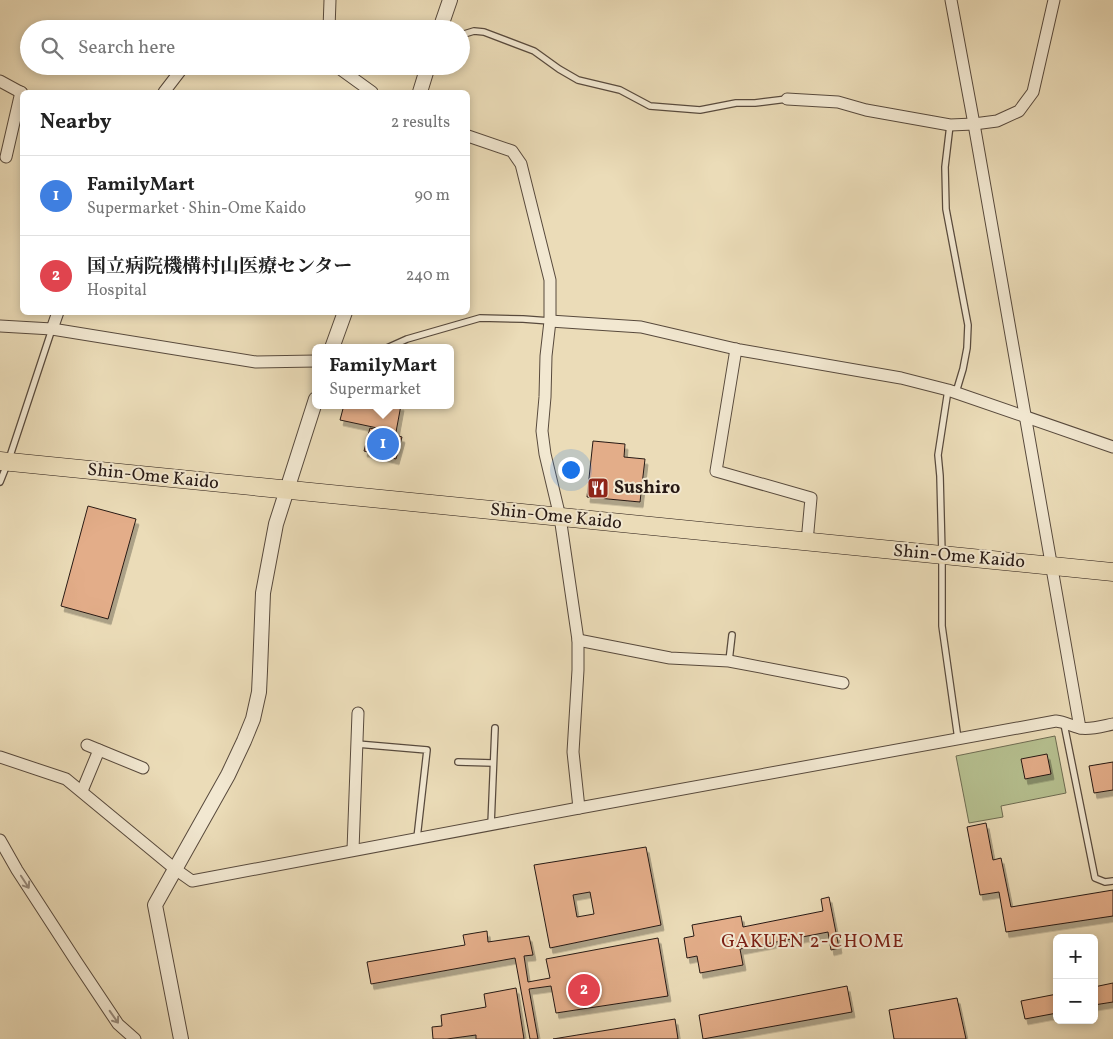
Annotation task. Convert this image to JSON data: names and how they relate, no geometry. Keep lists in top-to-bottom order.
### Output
{
  "streets": {
    "main road": ["Shin-Ome Kaido"]
  },
  "districts": ["GAKUEN 2-CHOME"],
  "places": {
    "restaurant": ["Sushiro"]
  },
  "page": {
    "search": "Search here",
    "heading": ["Nearby", "2 results"],
    "list": [
      {
        "mark": "1",
        "name": "FamilyMart",
        "note": "Supermarket · Shin-Ome Kaido",
        "value": "90 m"
      },
      {
        "mark": "2",
        "name": "国立病院機構村山医療センター",
        "note": "Hospital",
        "value": "240 m"
      }
    ],
    "popup": ["FamilyMart", "Supermarket"],
    "pins": ["1", "2"],
    "map_buttons": ["+", "−"]
  }
}
